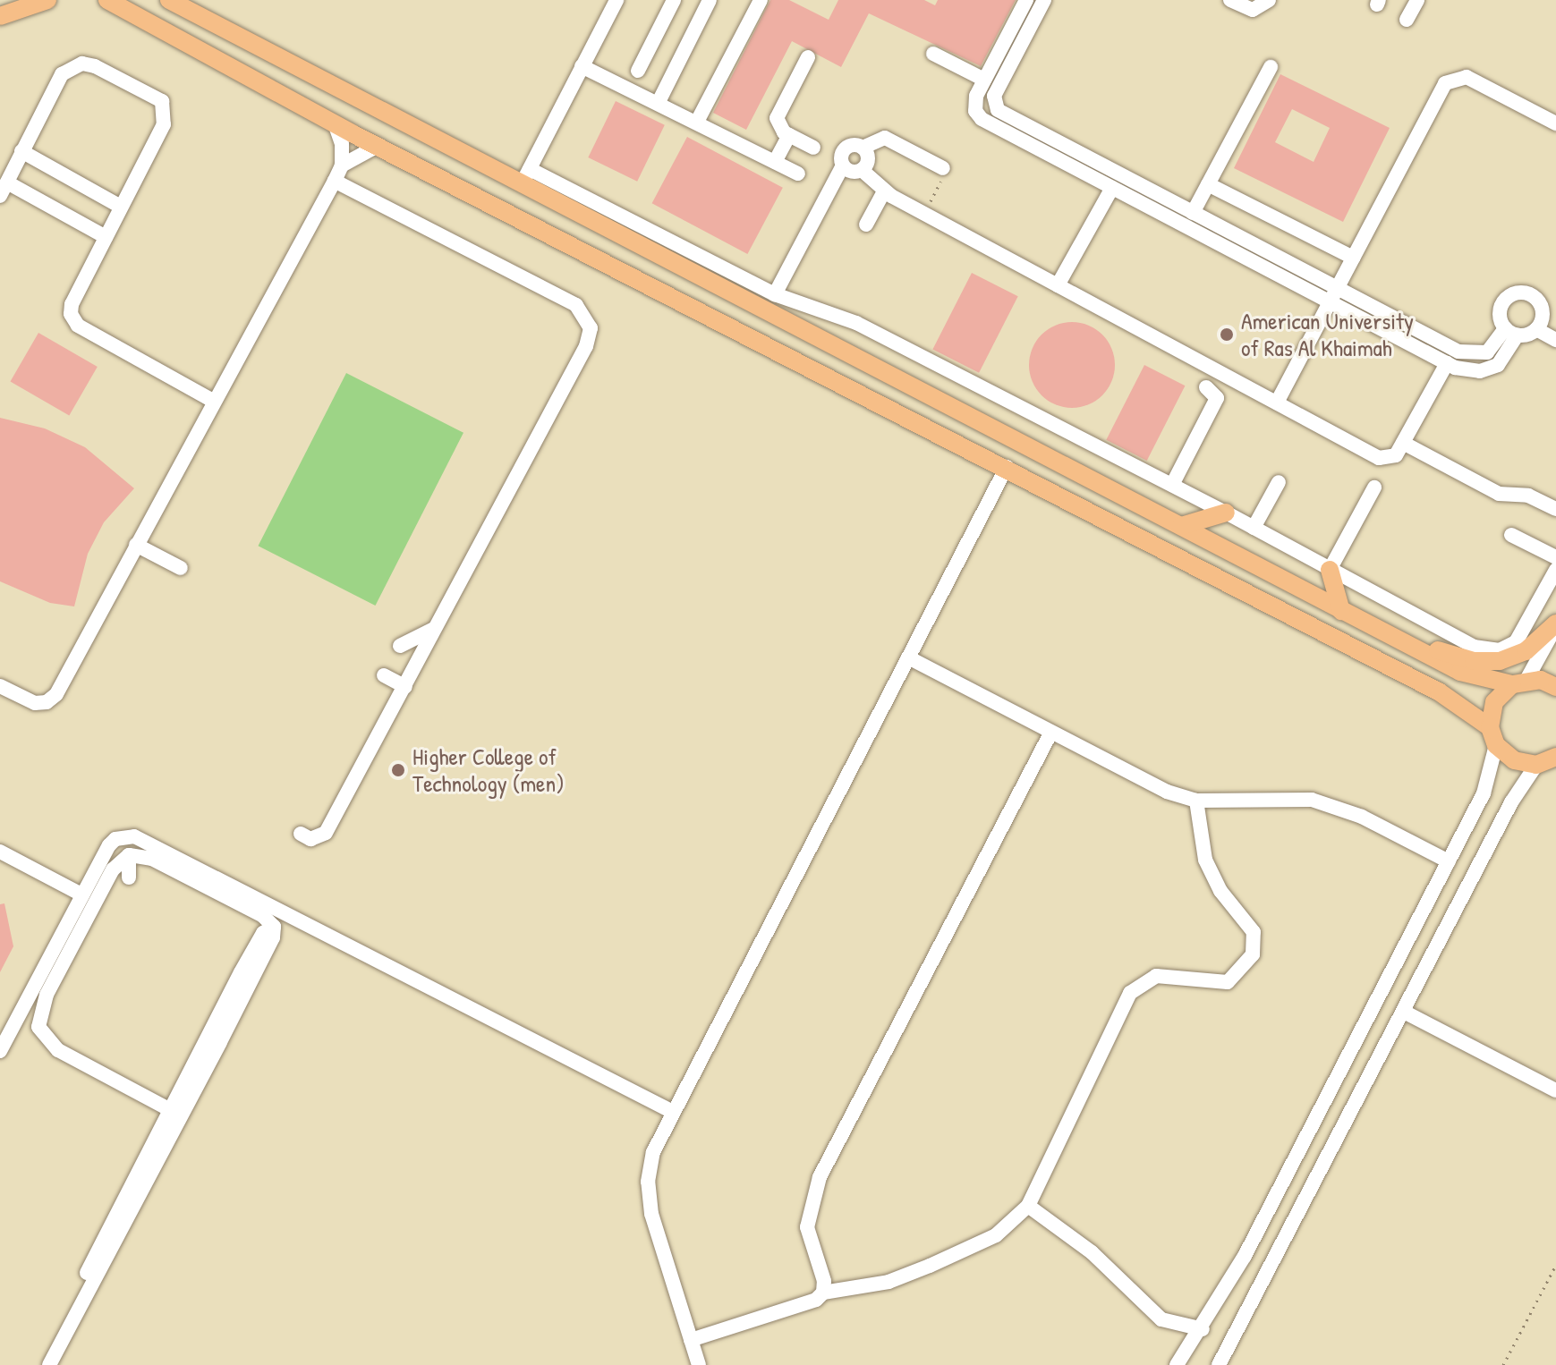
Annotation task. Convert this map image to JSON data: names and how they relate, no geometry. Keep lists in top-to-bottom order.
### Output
{
  "places": ["American University of Ras Al Khaimah", "Higher College of Technology (men)"]
}
